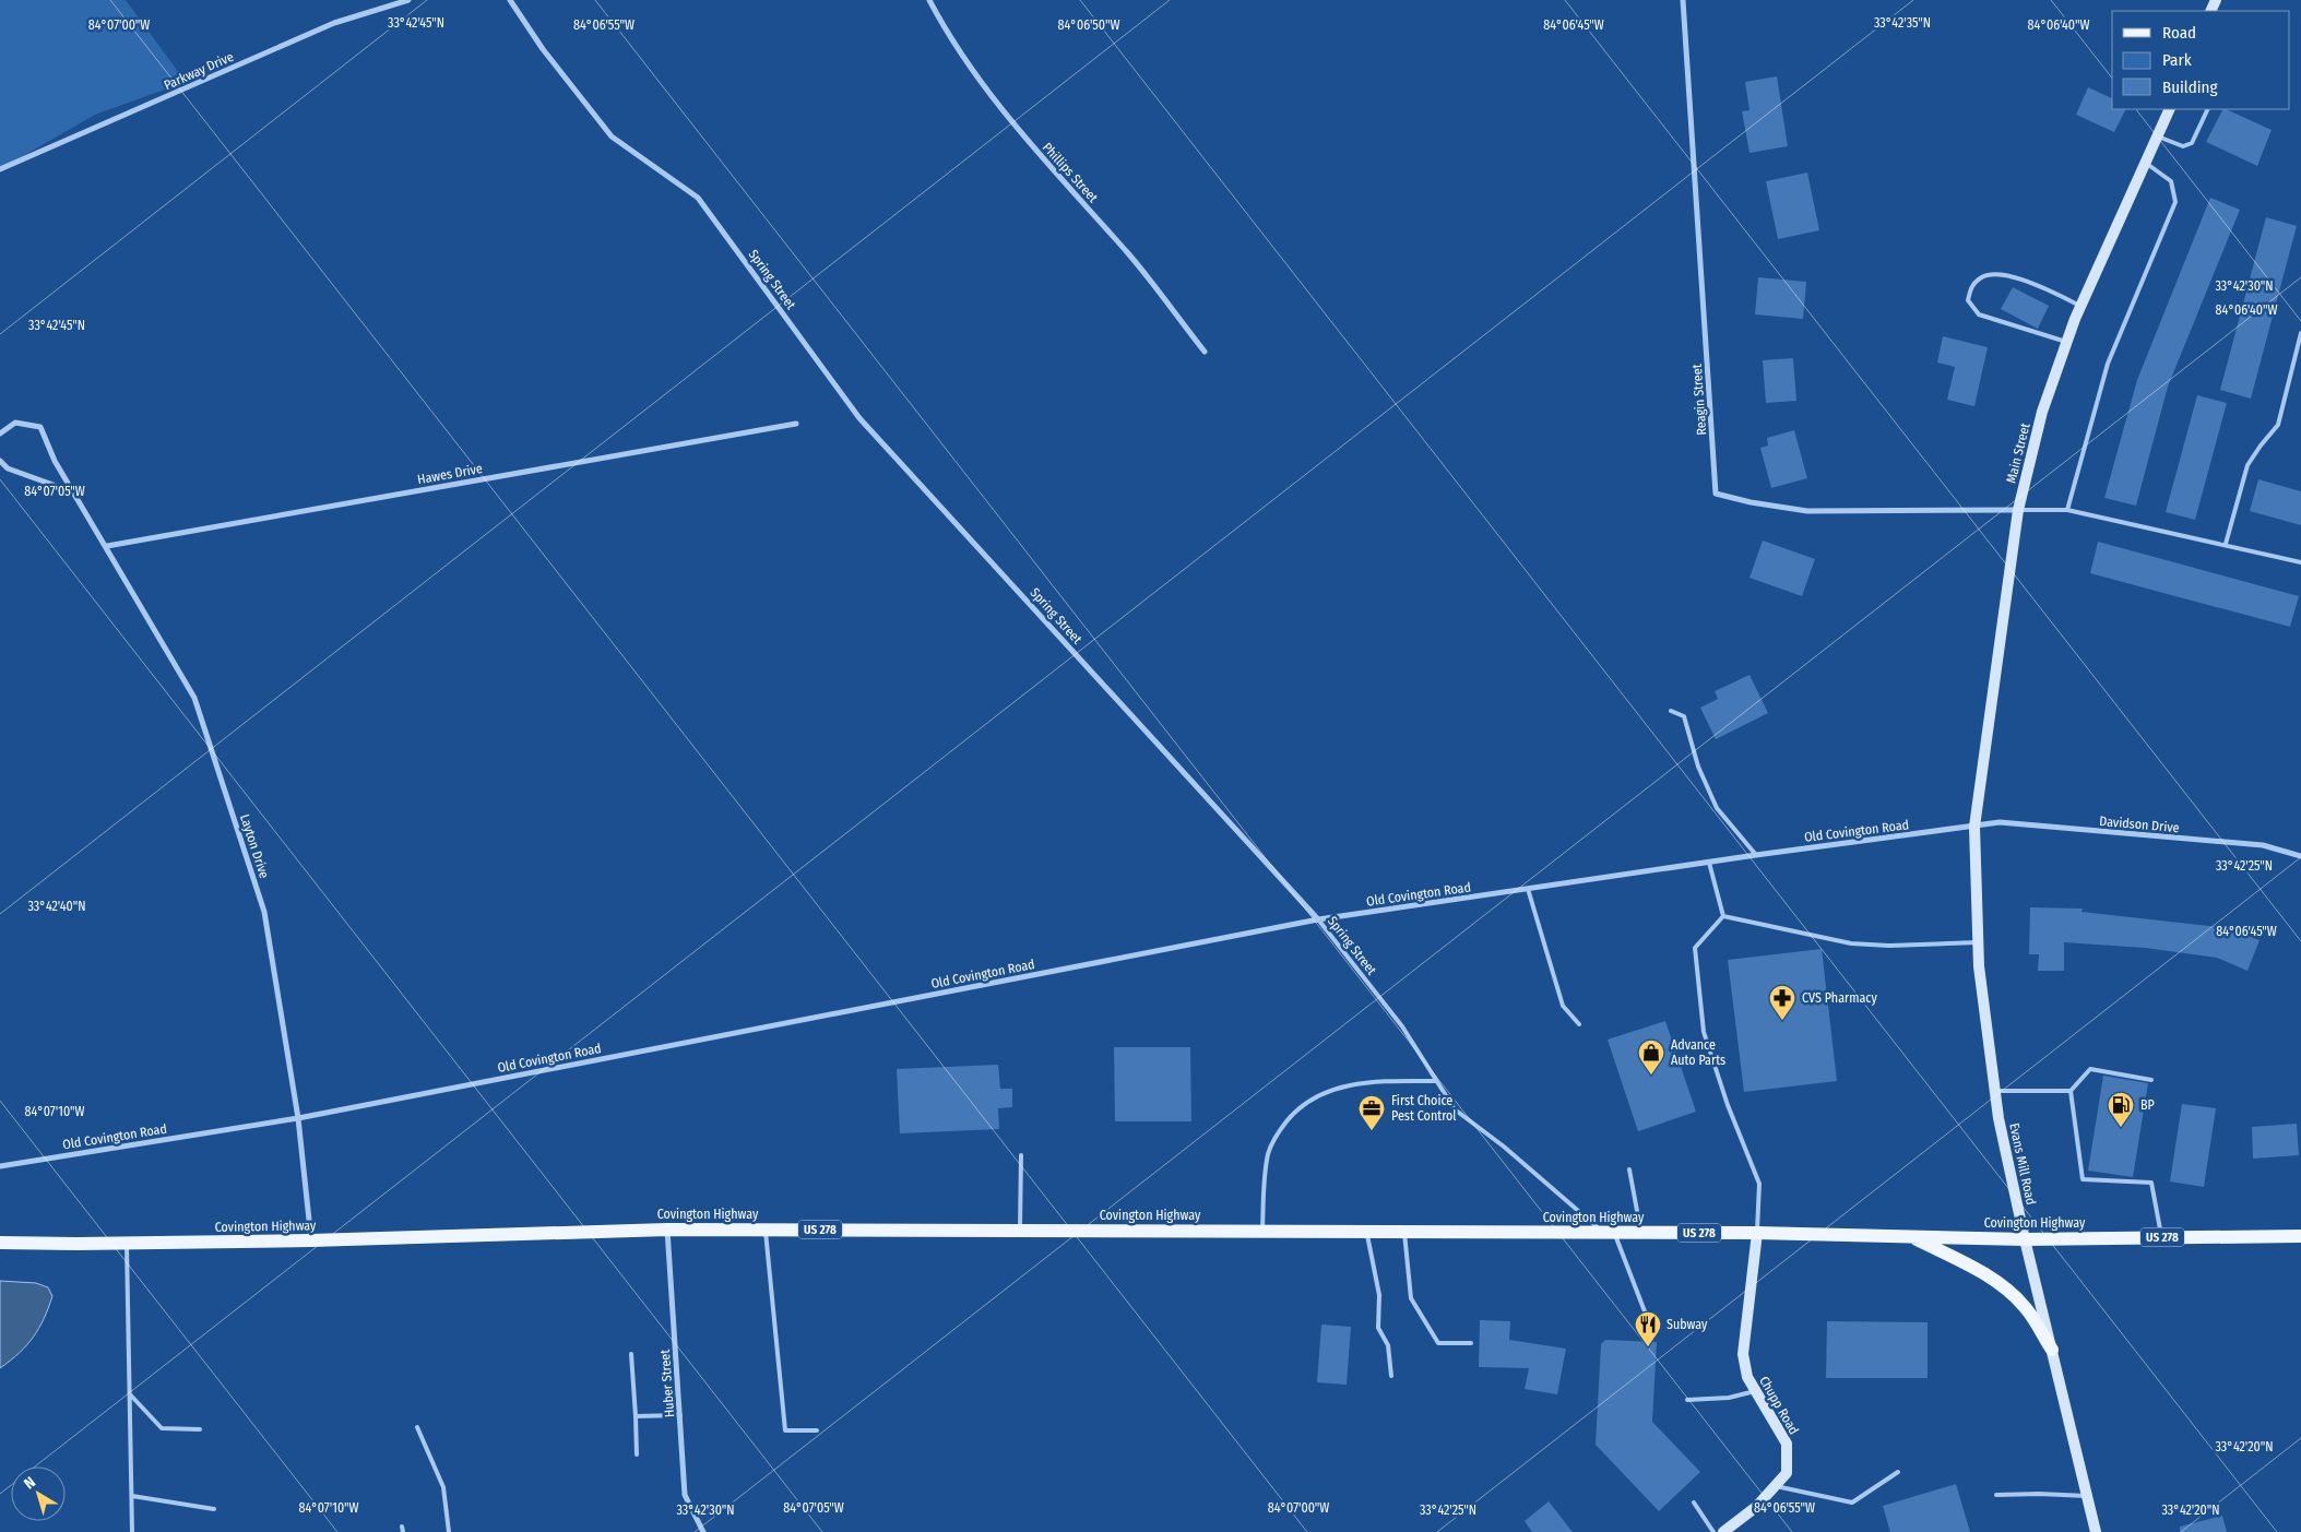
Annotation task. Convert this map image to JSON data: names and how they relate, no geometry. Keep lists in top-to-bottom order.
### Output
{
  "streets": {
    "main road": [
      "Main Street",
      "Evans Mill Road",
      "Covington Highway",
      "US 278",
      "Chupp Road"
    ],
    "street": [
      "Parkway Drive",
      "Phillips Street",
      "Spring Street",
      "Reagin Street",
      "Hawes Drive",
      "Davidson Drive",
      "Old Covington Road",
      "Layton Drive",
      "Huber Street"
    ]
  },
  "crossings": [
    ["Spring Street", "Old Covington Road"],
    ["Spring Street", "Covington Highway"],
    ["Reagin Street", "Main Street"],
    ["Main Street", "Davidson Drive"],
    ["Main Street", "Old Covington Road"],
    ["Main Street", "Evans Mill Road"],
    ["Hawes Drive", "Layton Drive"],
    ["Davidson Drive", "Old Covington Road"],
    ["Davidson Drive", "Evans Mill Road"],
    ["Old Covington Road", "Layton Drive"],
    ["Old Covington Road", "Evans Mill Road"],
    ["Layton Drive", "Covington Highway"],
    ["Evans Mill Road", "Covington Highway"],
    ["Covington Highway", "Huber Street"],
    ["Covington Highway", "Chupp Road"]
  ],
  "places": {
    "pharmacy": ["CVS Pharmacy"],
    "shop": ["Advance Auto Parts"],
    "fuel station": ["BP"],
    "office": ["First Choice Pest Control"],
    "restaurant": ["Subway"]
  },
  "legend": ["Road", "Park", "Building"],
  "north": "top left",
  "coordinates": [
    "33°42'45\"N",
    "33°42'35\"N",
    "84°07'00\"W",
    "84°06'55\"W",
    "84°06'50\"W",
    "84°06'45\"W",
    "84°06'40\"W",
    "33°42'30\"N",
    "84°07'05\"W",
    "33°42'25\"N",
    "33°42'40\"N",
    "84°07'10\"W",
    "33°42'20\"N"
  ]
}
